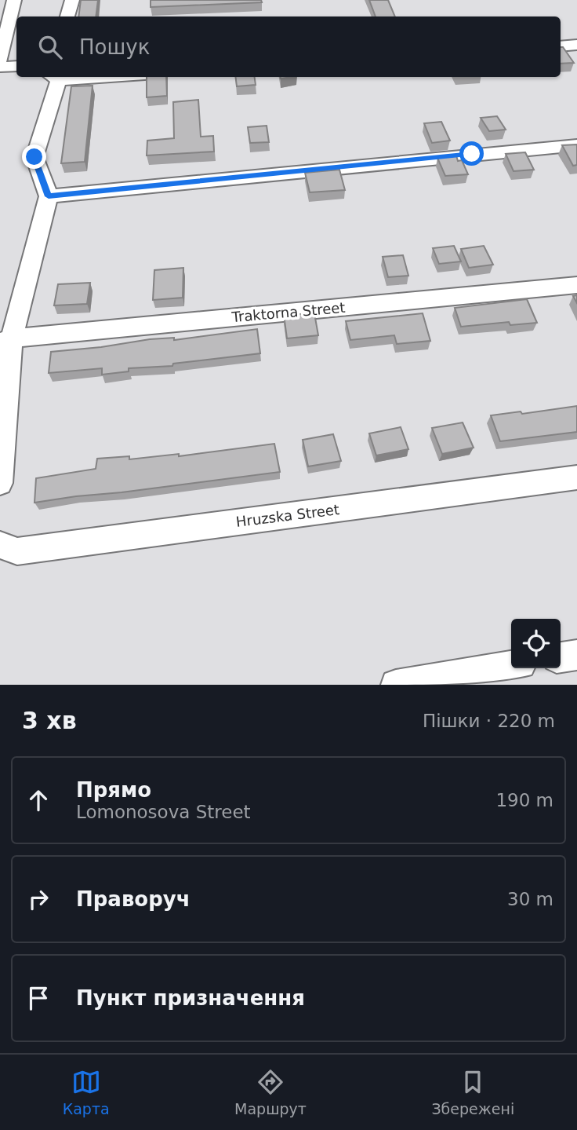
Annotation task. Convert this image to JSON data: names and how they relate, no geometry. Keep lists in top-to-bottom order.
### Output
{
  "streets": {
    "street": ["Traktorna Street", "Hruzska Street"]
  },
  "page": {
    "search": "Пошук",
    "heading": ["3 хв", "Пішки · 220 m"],
    "list": [
      ["Прямо", "Lomonosova Street", "190 m"],
      ["Праворуч", "30 m"],
      "Пункт призначення"
    ],
    "nav": ["Карта", "Маршрут", "Збережені"]
  }
}
